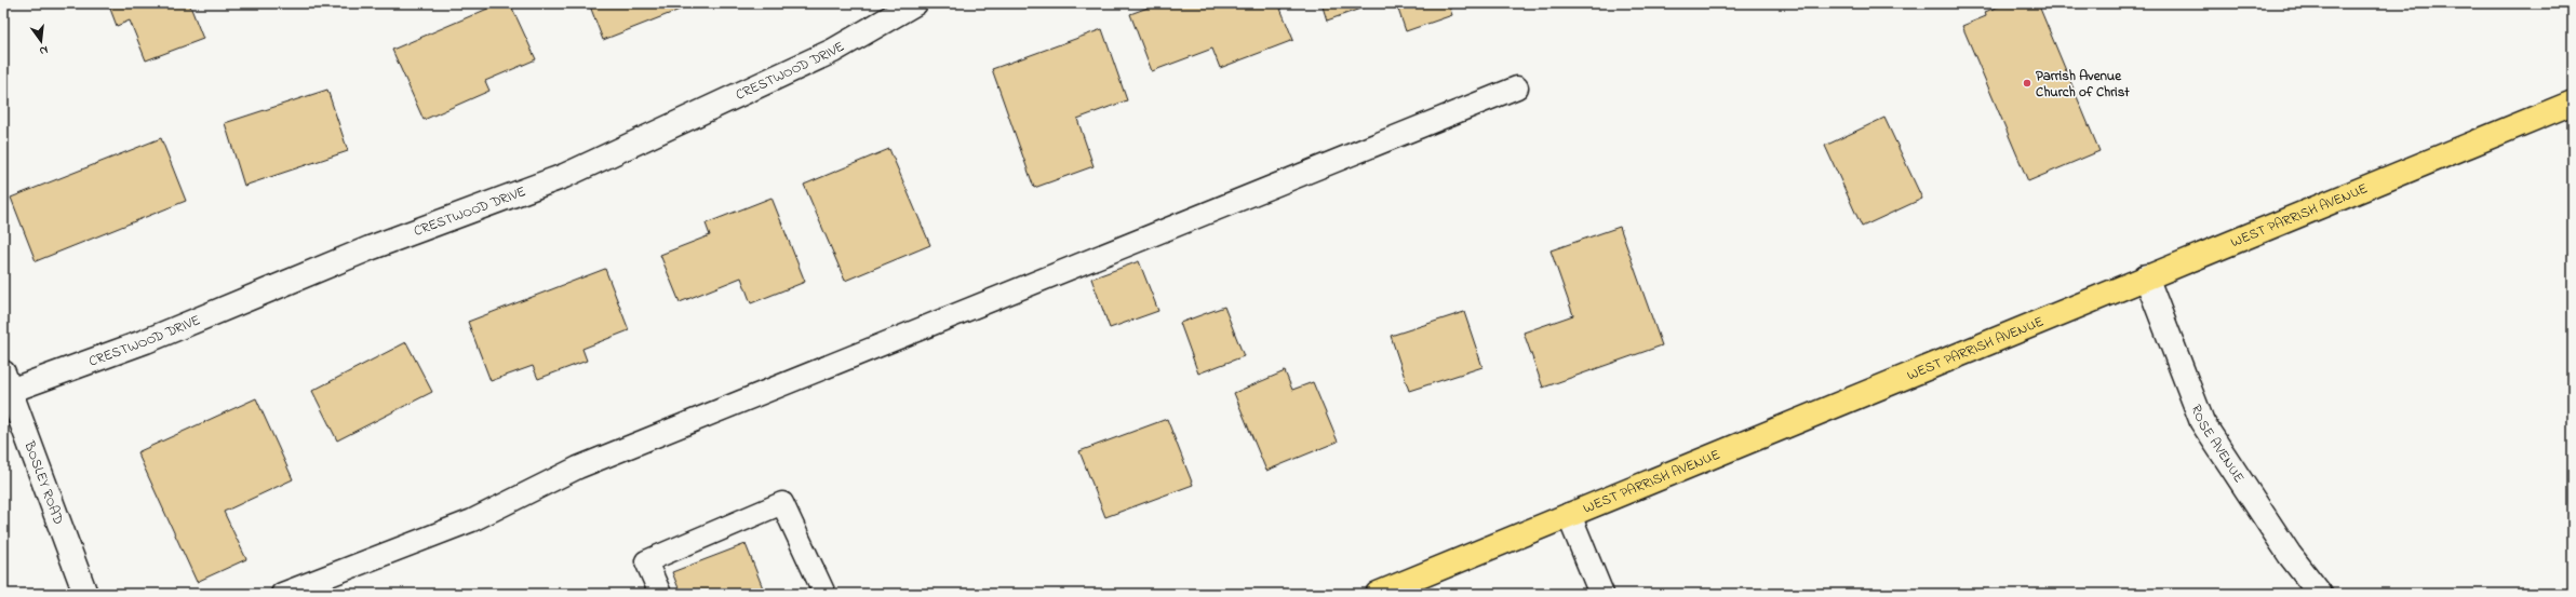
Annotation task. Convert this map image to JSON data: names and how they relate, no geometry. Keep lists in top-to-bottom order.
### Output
{
  "streets": {
    "main road": ["WEST PARRISH AVENUE"],
    "street": ["CRESTWOOD DRIVE", "ROSE AVENUE", "BOSLEY ROAD"]
  },
  "crossings": [
    ["CRESTWOOD DRIVE", "BOSLEY ROAD"],
    ["WEST PARRISH AVENUE", "ROSE AVENUE"]
  ],
  "places": ["Parrish Avenue Church of Christ"],
  "north": "bottom"
}
